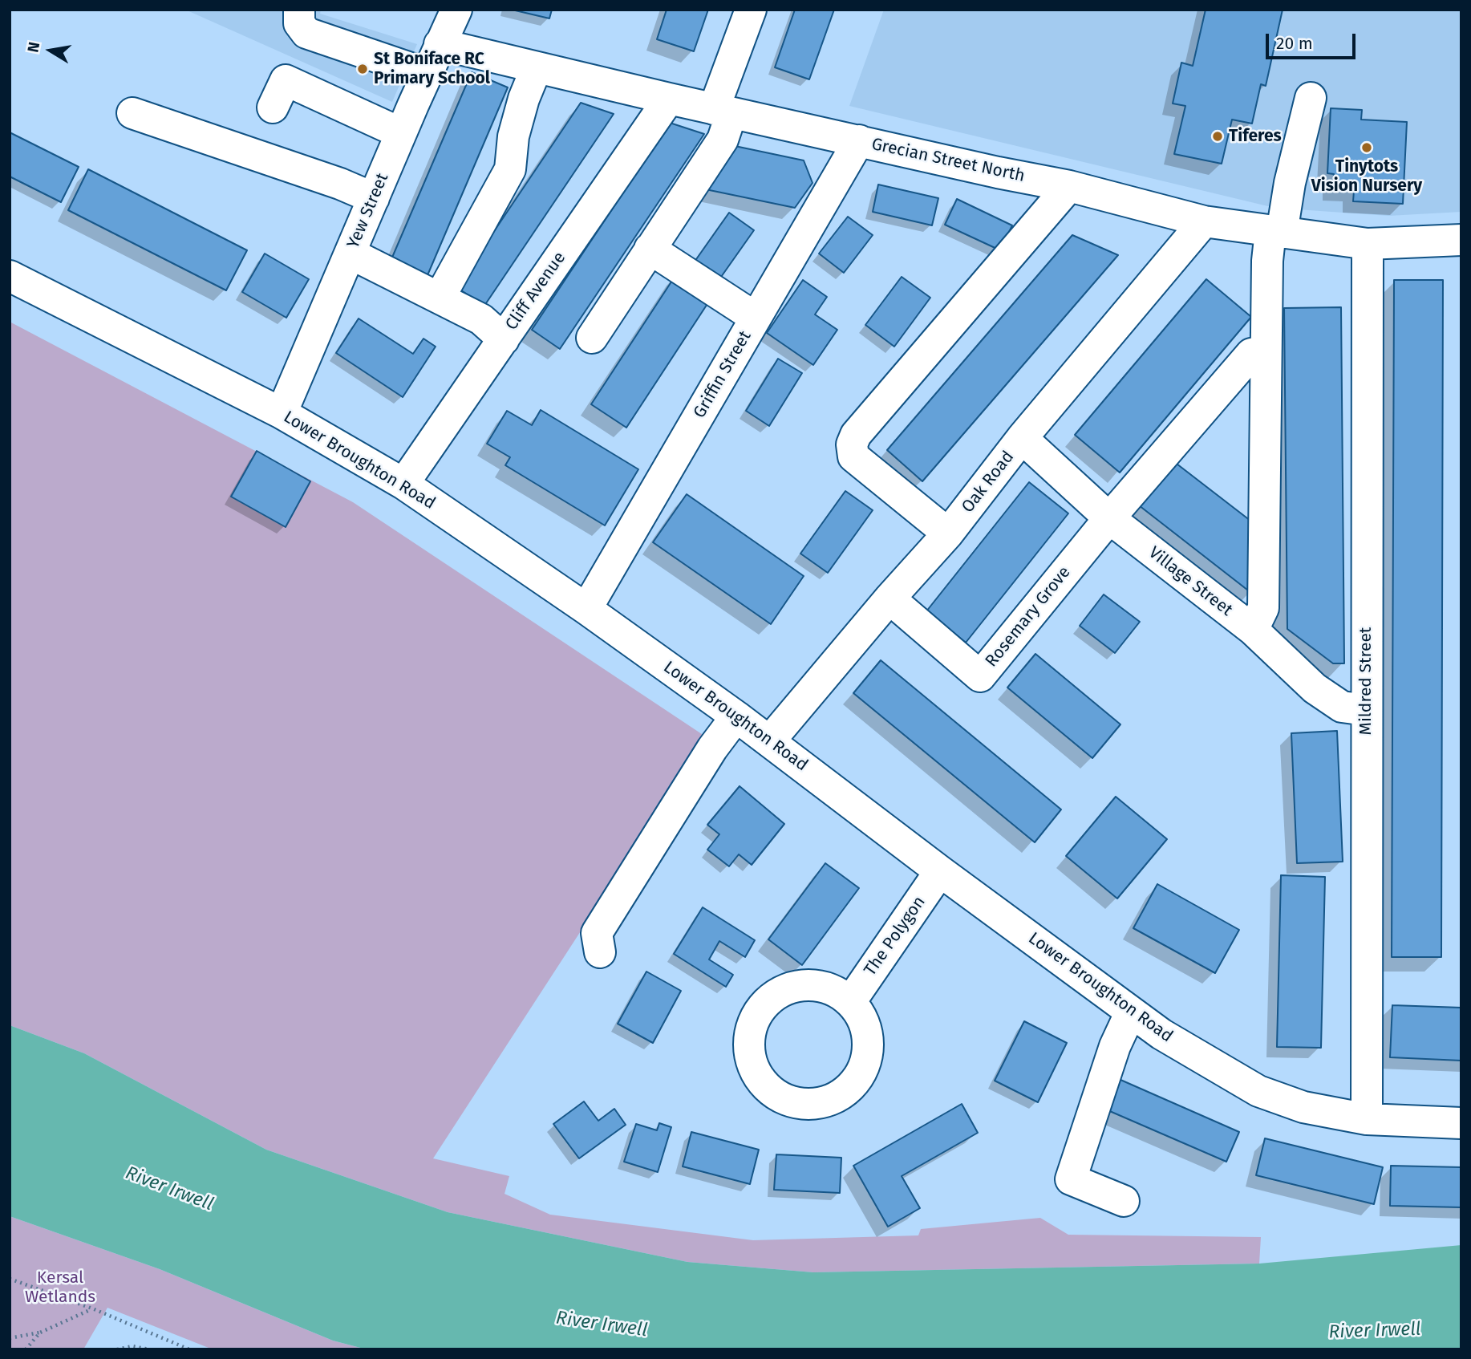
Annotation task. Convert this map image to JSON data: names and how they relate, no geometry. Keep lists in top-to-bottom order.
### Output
{
  "streets": {
    "street": [
      "Grecian Street North",
      "Yew Street",
      "Cliff Avenue",
      "Griffin Street",
      "Lower Broughton Road",
      "Oak Road",
      "Village Street",
      "Rosemary Grove",
      "Mildred Street",
      "The Polygon"
    ]
  },
  "crossings": [
    ["Grecian Street North", "Yew Street"],
    ["Grecian Street North", "Cliff Avenue"],
    ["Grecian Street North", "Griffin Street"],
    ["Grecian Street North", "Oak Road"],
    ["Grecian Street North", "Mildred Street"],
    ["Yew Street", "Lower Broughton Road"],
    ["Cliff Avenue", "Lower Broughton Road"],
    ["Griffin Street", "Lower Broughton Road"],
    ["Lower Broughton Road", "Oak Road"],
    ["Lower Broughton Road", "Mildred Street"],
    ["Lower Broughton Road", "The Polygon"],
    ["Oak Road", "Village Street"],
    ["Oak Road", "Rosemary Grove"],
    ["Village Street", "Rosemary Grove"],
    ["Village Street", "Mildred Street"]
  ],
  "water": ["River Irwell"],
  "parks": ["Kersal Wetlands"],
  "places": ["St Boniface RC Primary School", "Tiferes", "Tinytots Vision Nursery"],
  "scale_bar": "20 m",
  "north": "left"
}
